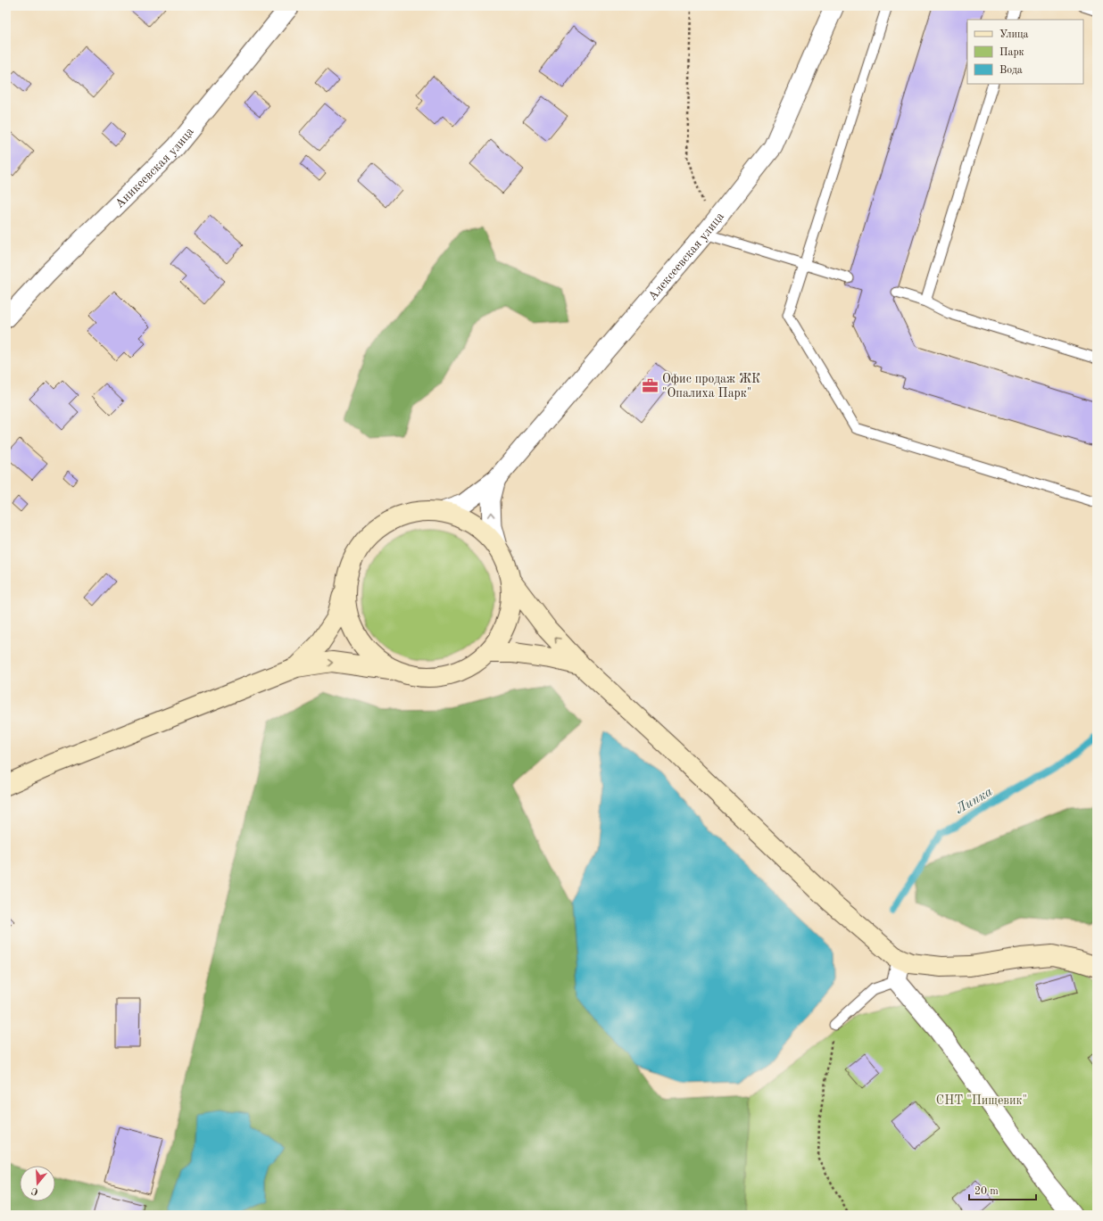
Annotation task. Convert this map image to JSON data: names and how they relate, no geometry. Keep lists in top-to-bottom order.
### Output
{
  "streets": {
    "street": ["Аникеевская улица", "Алексеевская улица"]
  },
  "water": ["Липка"],
  "parks": ["СНТ \"Пищевик\""],
  "places": {
    "office": ["Офис продаж ЖК \"Опалиха Парк\""]
  },
  "legend": ["Улица", "Парк", "Вода"],
  "scale_bar": "20 m",
  "north": "bottom"
}
